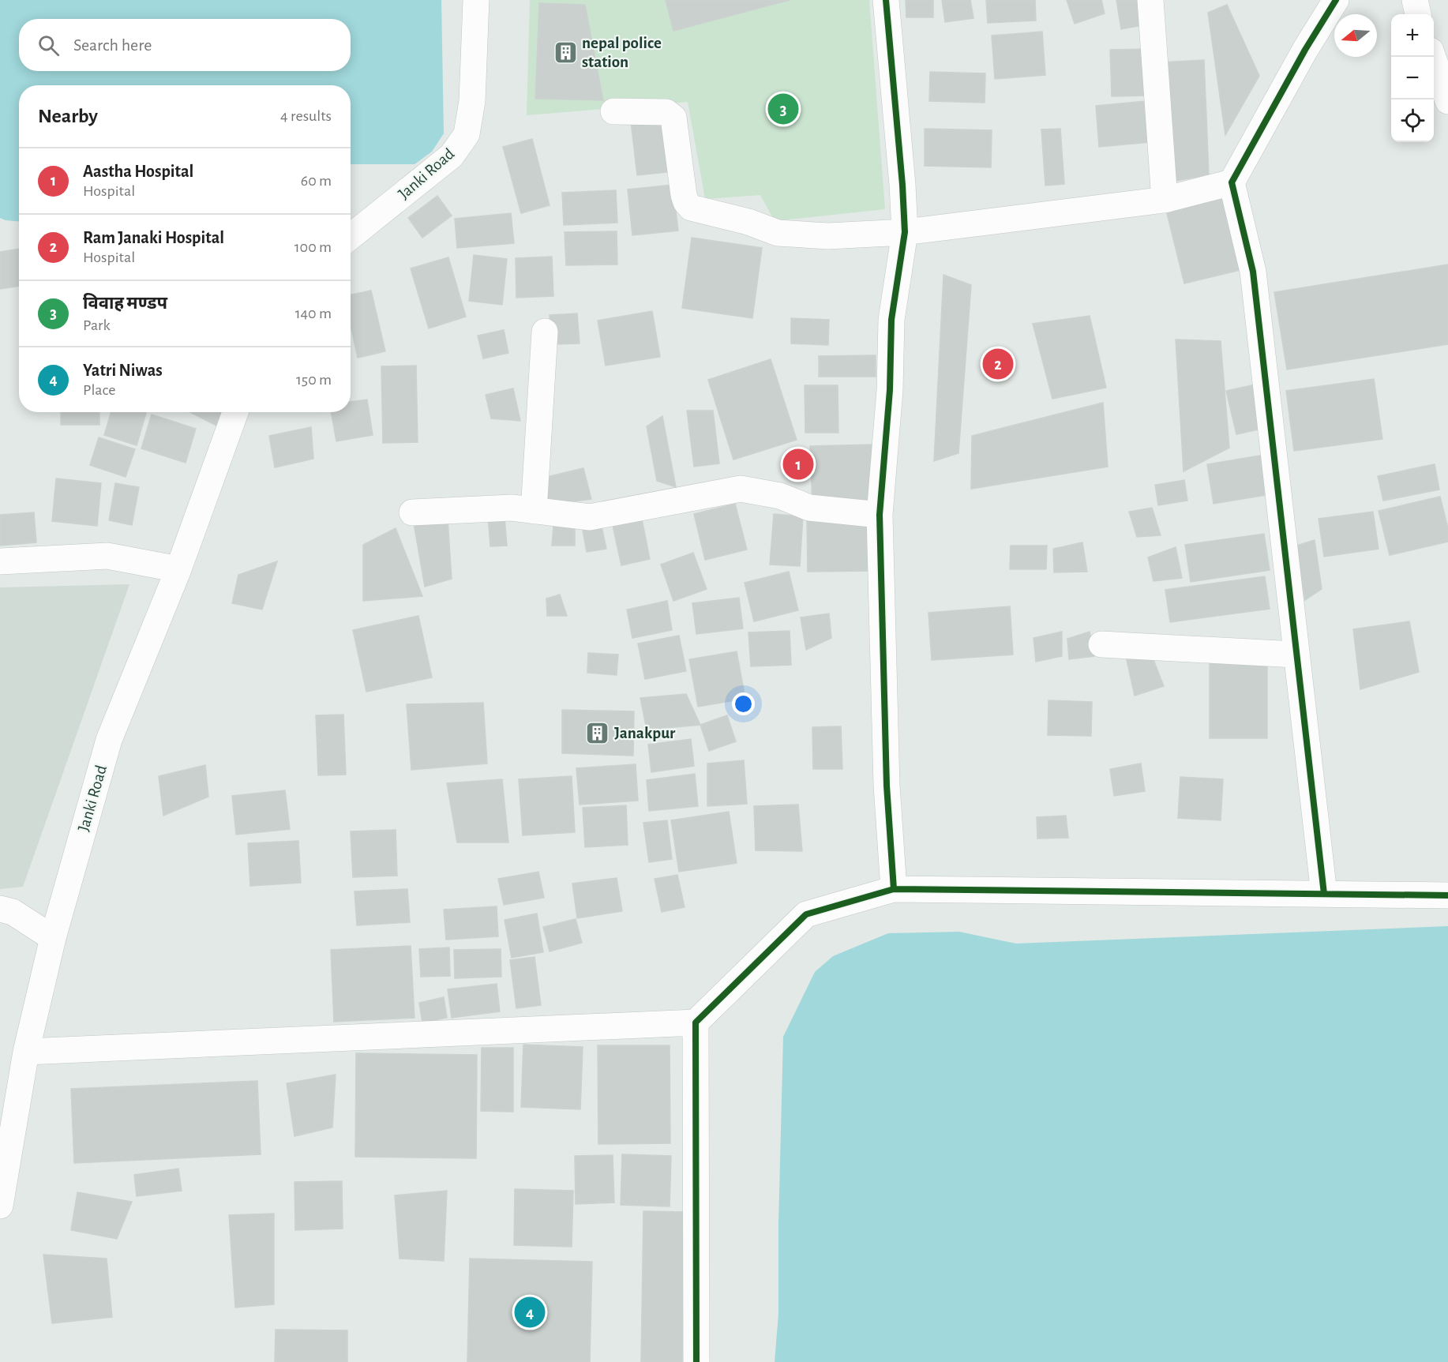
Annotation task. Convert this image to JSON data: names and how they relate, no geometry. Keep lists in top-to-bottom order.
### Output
{
  "streets": {
    "street": ["Janki Road"]
  },
  "places": {
    "building": ["nepal police station", "Janakpur"]
  },
  "north": "left",
  "page": {
    "map_buttons": ["+", "−"],
    "search": "Search here",
    "heading": ["Nearby", "4 results"],
    "pins": [
      "3",
      "2",
      "1",
      "4"
    ],
    "list": [
      {
        "mark": "1",
        "name": "Aastha Hospital",
        "note": "Hospital",
        "value": "60 m"
      },
      {
        "mark": "2",
        "name": "Ram Janaki Hospital",
        "note": "Hospital",
        "value": "100 m"
      },
      {
        "mark": "3",
        "name": "विवाह मण्डप",
        "note": "Park",
        "value": "140 m"
      },
      {
        "mark": "4",
        "name": "Yatri Niwas",
        "note": "Place",
        "value": "150 m"
      }
    ]
  }
}
